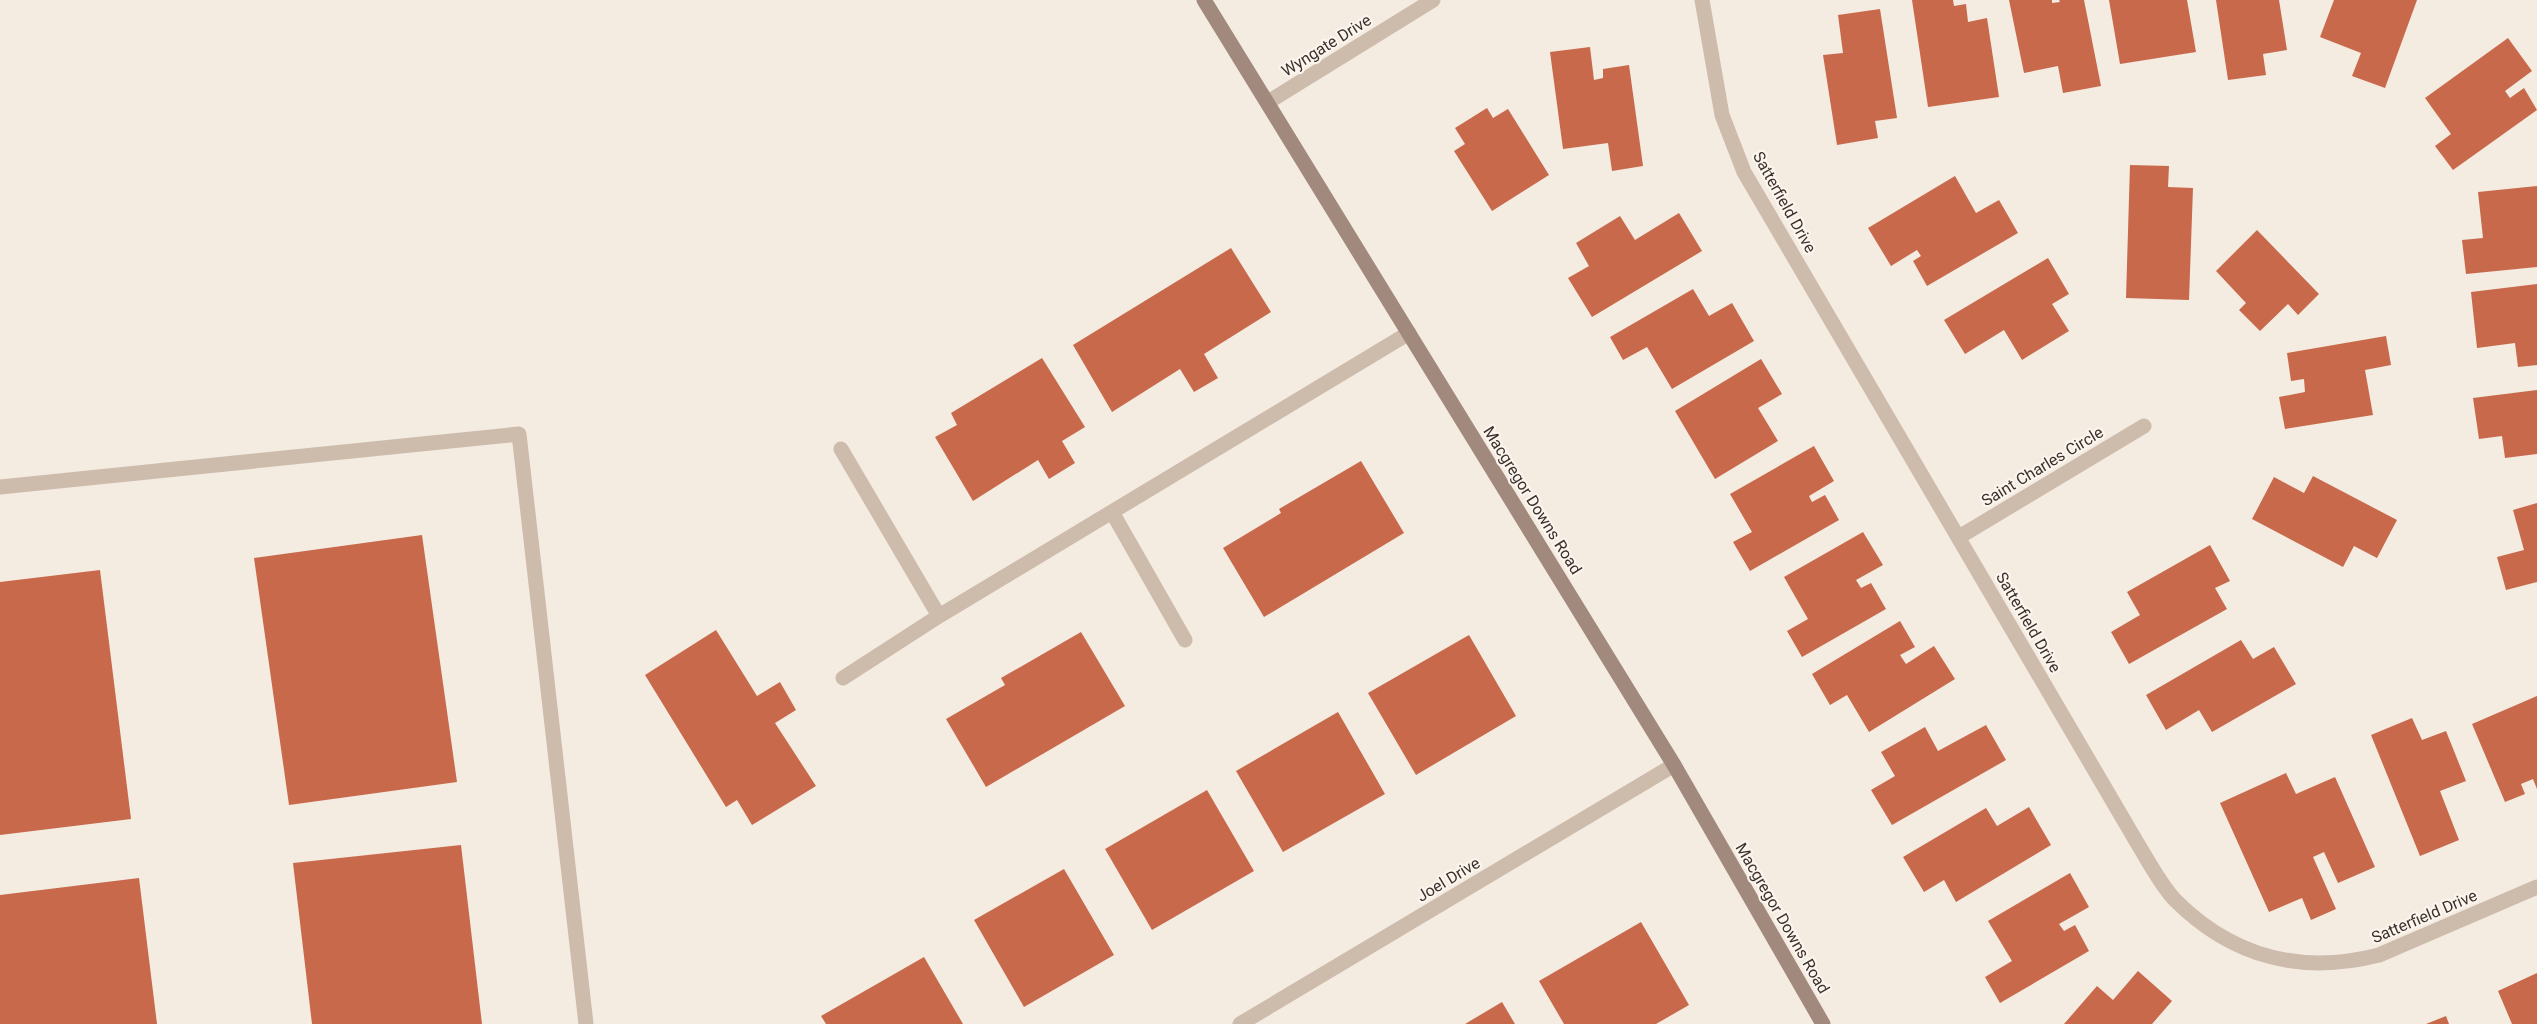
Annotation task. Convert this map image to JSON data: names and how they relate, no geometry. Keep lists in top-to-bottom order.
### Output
{
  "streets": {
    "street": [
      "Wyngate Drive",
      "Satterfield Drive",
      "Saint Charles Circle",
      "Macgregor Downs Road",
      "Joel Drive"
    ]
  },
  "crossings": [
    ["Wyngate Drive", "Macgregor Downs Road"],
    ["Satterfield Drive", "Saint Charles Circle"],
    ["Macgregor Downs Road", "Joel Drive"]
  ]
}
